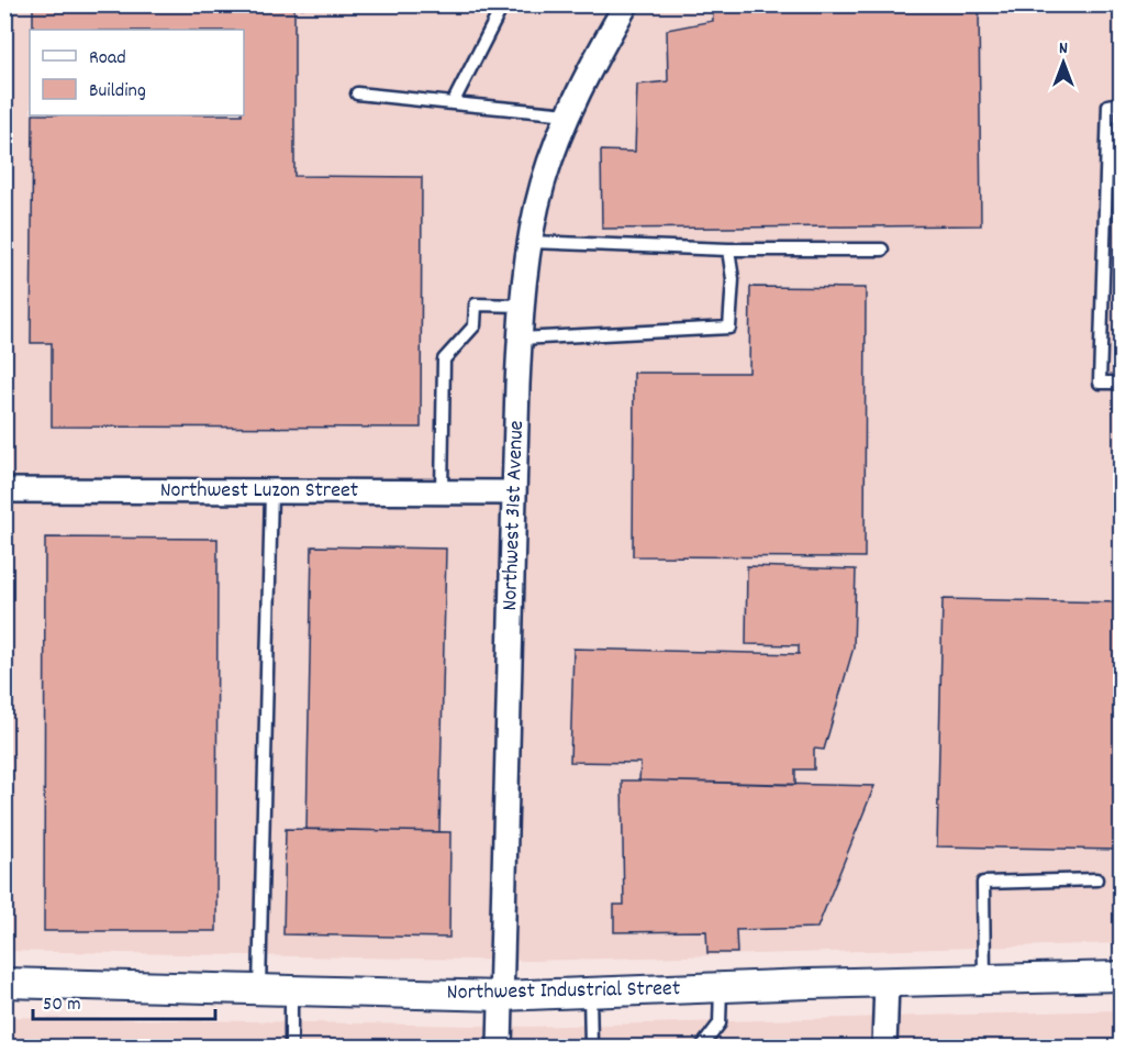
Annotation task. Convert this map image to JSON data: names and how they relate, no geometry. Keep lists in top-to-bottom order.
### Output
{
  "streets": {
    "street": ["Northwest Luzon Street", "Northwest 31st Avenue", "Northwest Industrial Street"]
  },
  "crossings": [
    ["Northwest Luzon Street", "Northwest 31st Avenue"],
    ["Northwest 31st Avenue", "Northwest Industrial Street"]
  ],
  "legend": ["Road", "Building"],
  "scale_bar": "50 m",
  "north": "top"
}
